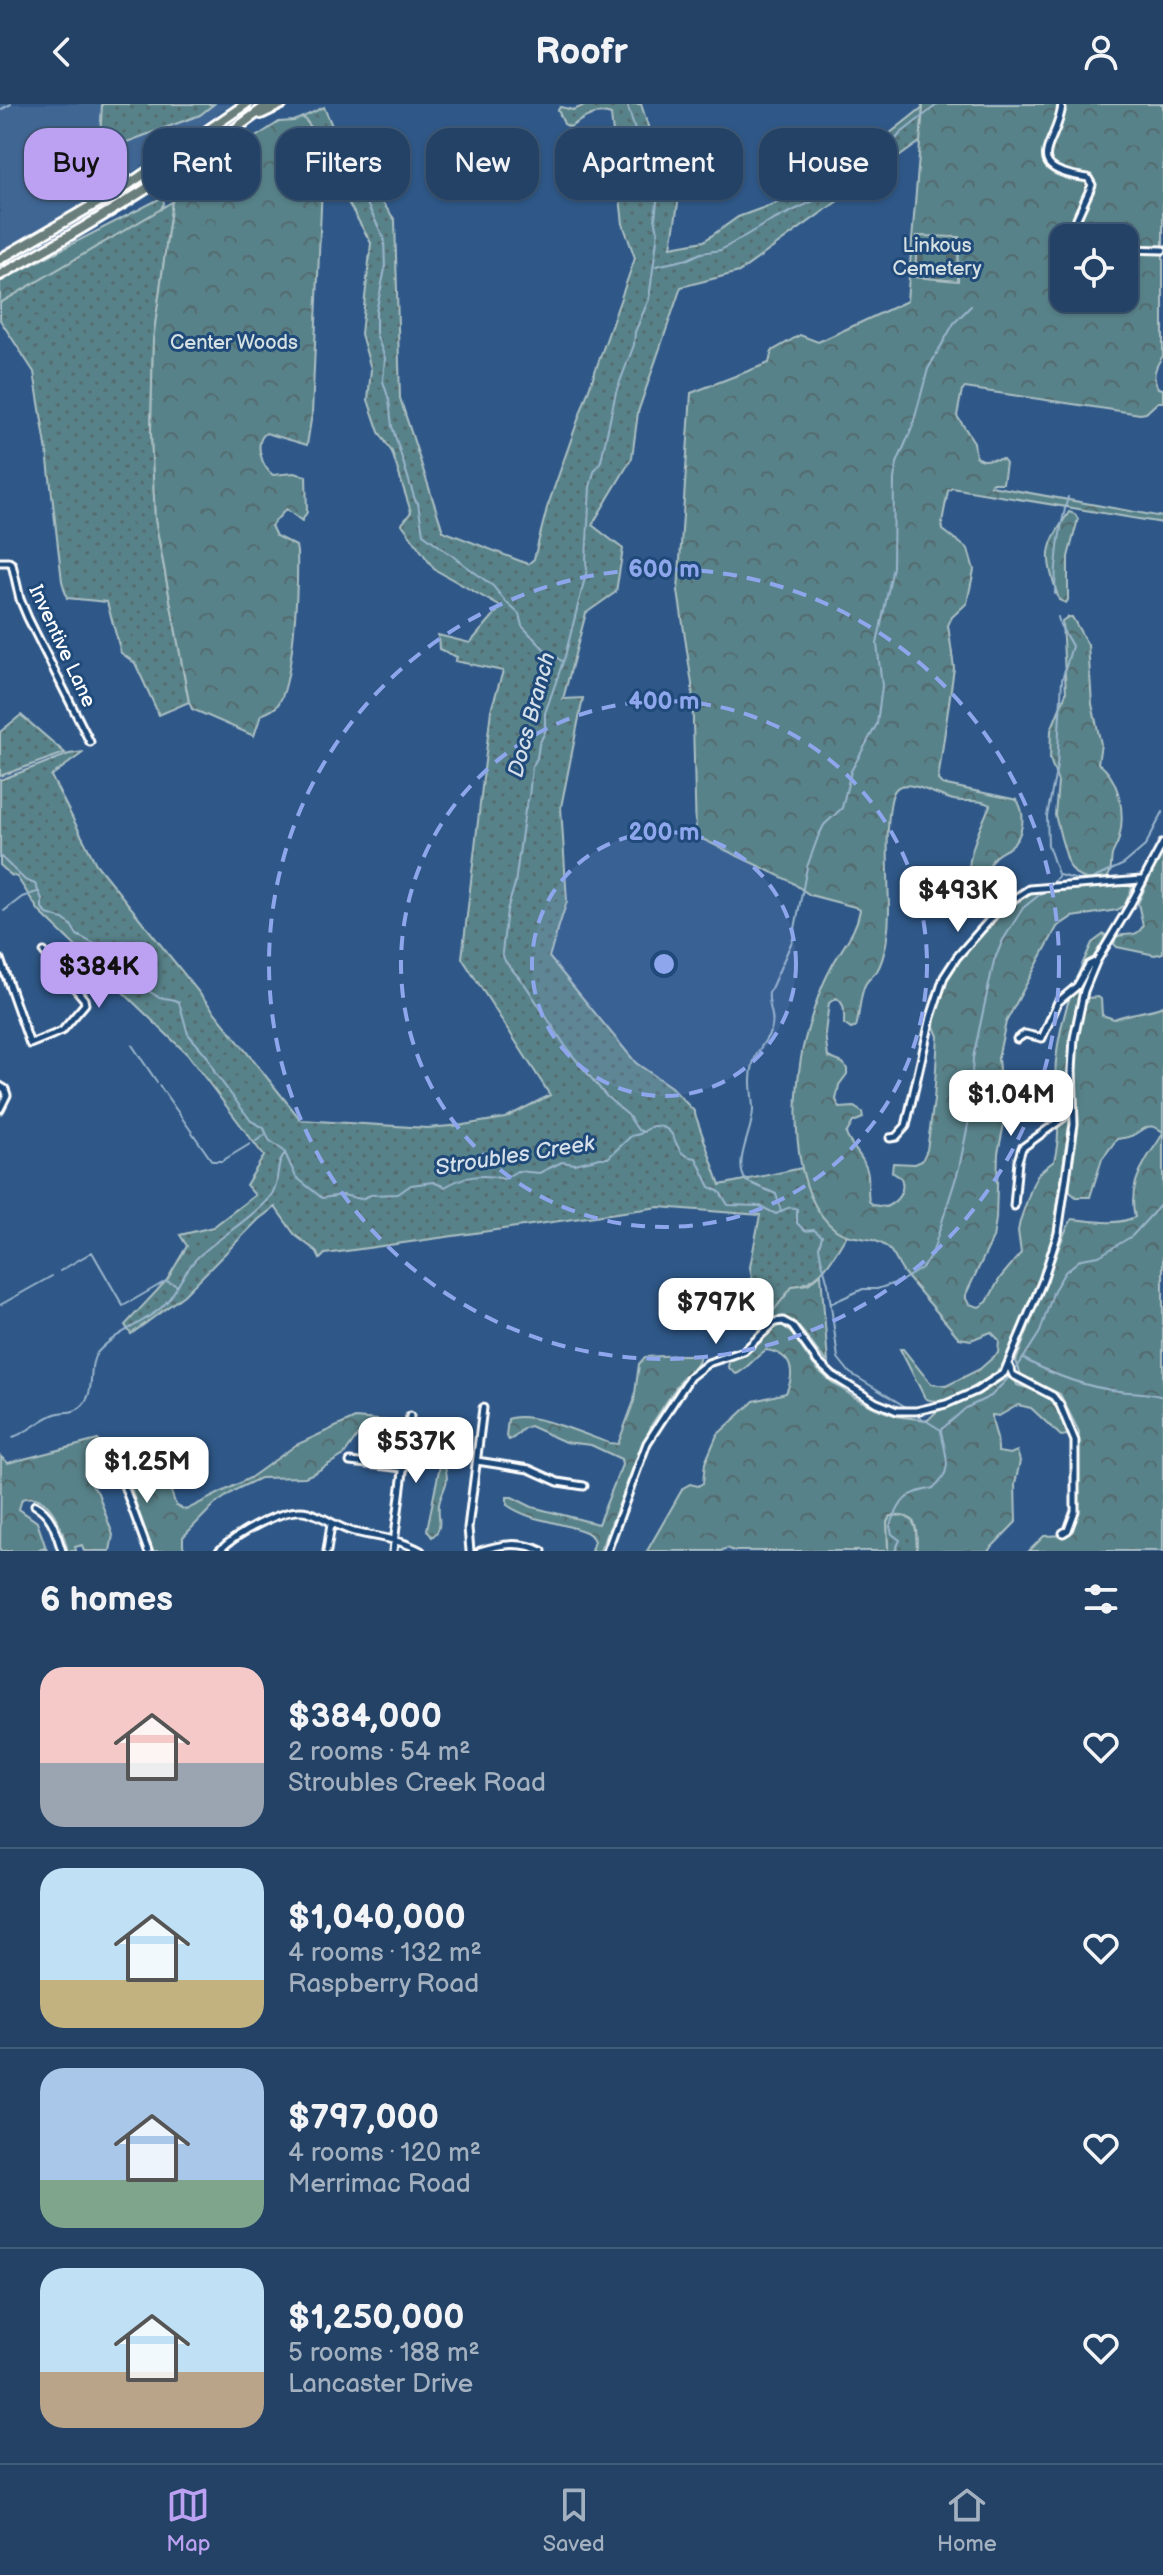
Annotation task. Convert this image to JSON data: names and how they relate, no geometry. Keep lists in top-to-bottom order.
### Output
{
  "streets": {
    "street": ["Inventive Lane"]
  },
  "water": ["Docs Branch", "Stroubles Creek"],
  "parks": ["Linkous Cemetery", "Center Woods"],
  "page": {
    "header": "Roofr",
    "chip": [
      "Buy",
      "Rent",
      "Filters",
      "New",
      "Apartment",
      "House"
    ],
    "price": [
      "$493K",
      "$384K",
      "$1.04M",
      "$797K",
      "$537K",
      "$1.25M"
    ],
    "heading": "6 homes",
    "list": [
      {
        "name": "$384,000",
        "note": "2 rooms · 54 m² · Stroubles Creek Road"
      },
      {
        "name": "$1,040,000",
        "note": "4 rooms · 132 m² · Raspberry Road"
      },
      {
        "name": "$797,000",
        "note": "4 rooms · 120 m² · Merrimac Road"
      },
      {
        "name": "$1,250,000",
        "note": "5 rooms · 188 m² · Lancaster Drive"
      }
    ],
    "tabs": ["Map", "Saved", "Home"]
  },
  "rings": ["600 m", "400 m", "200 m"]
}
